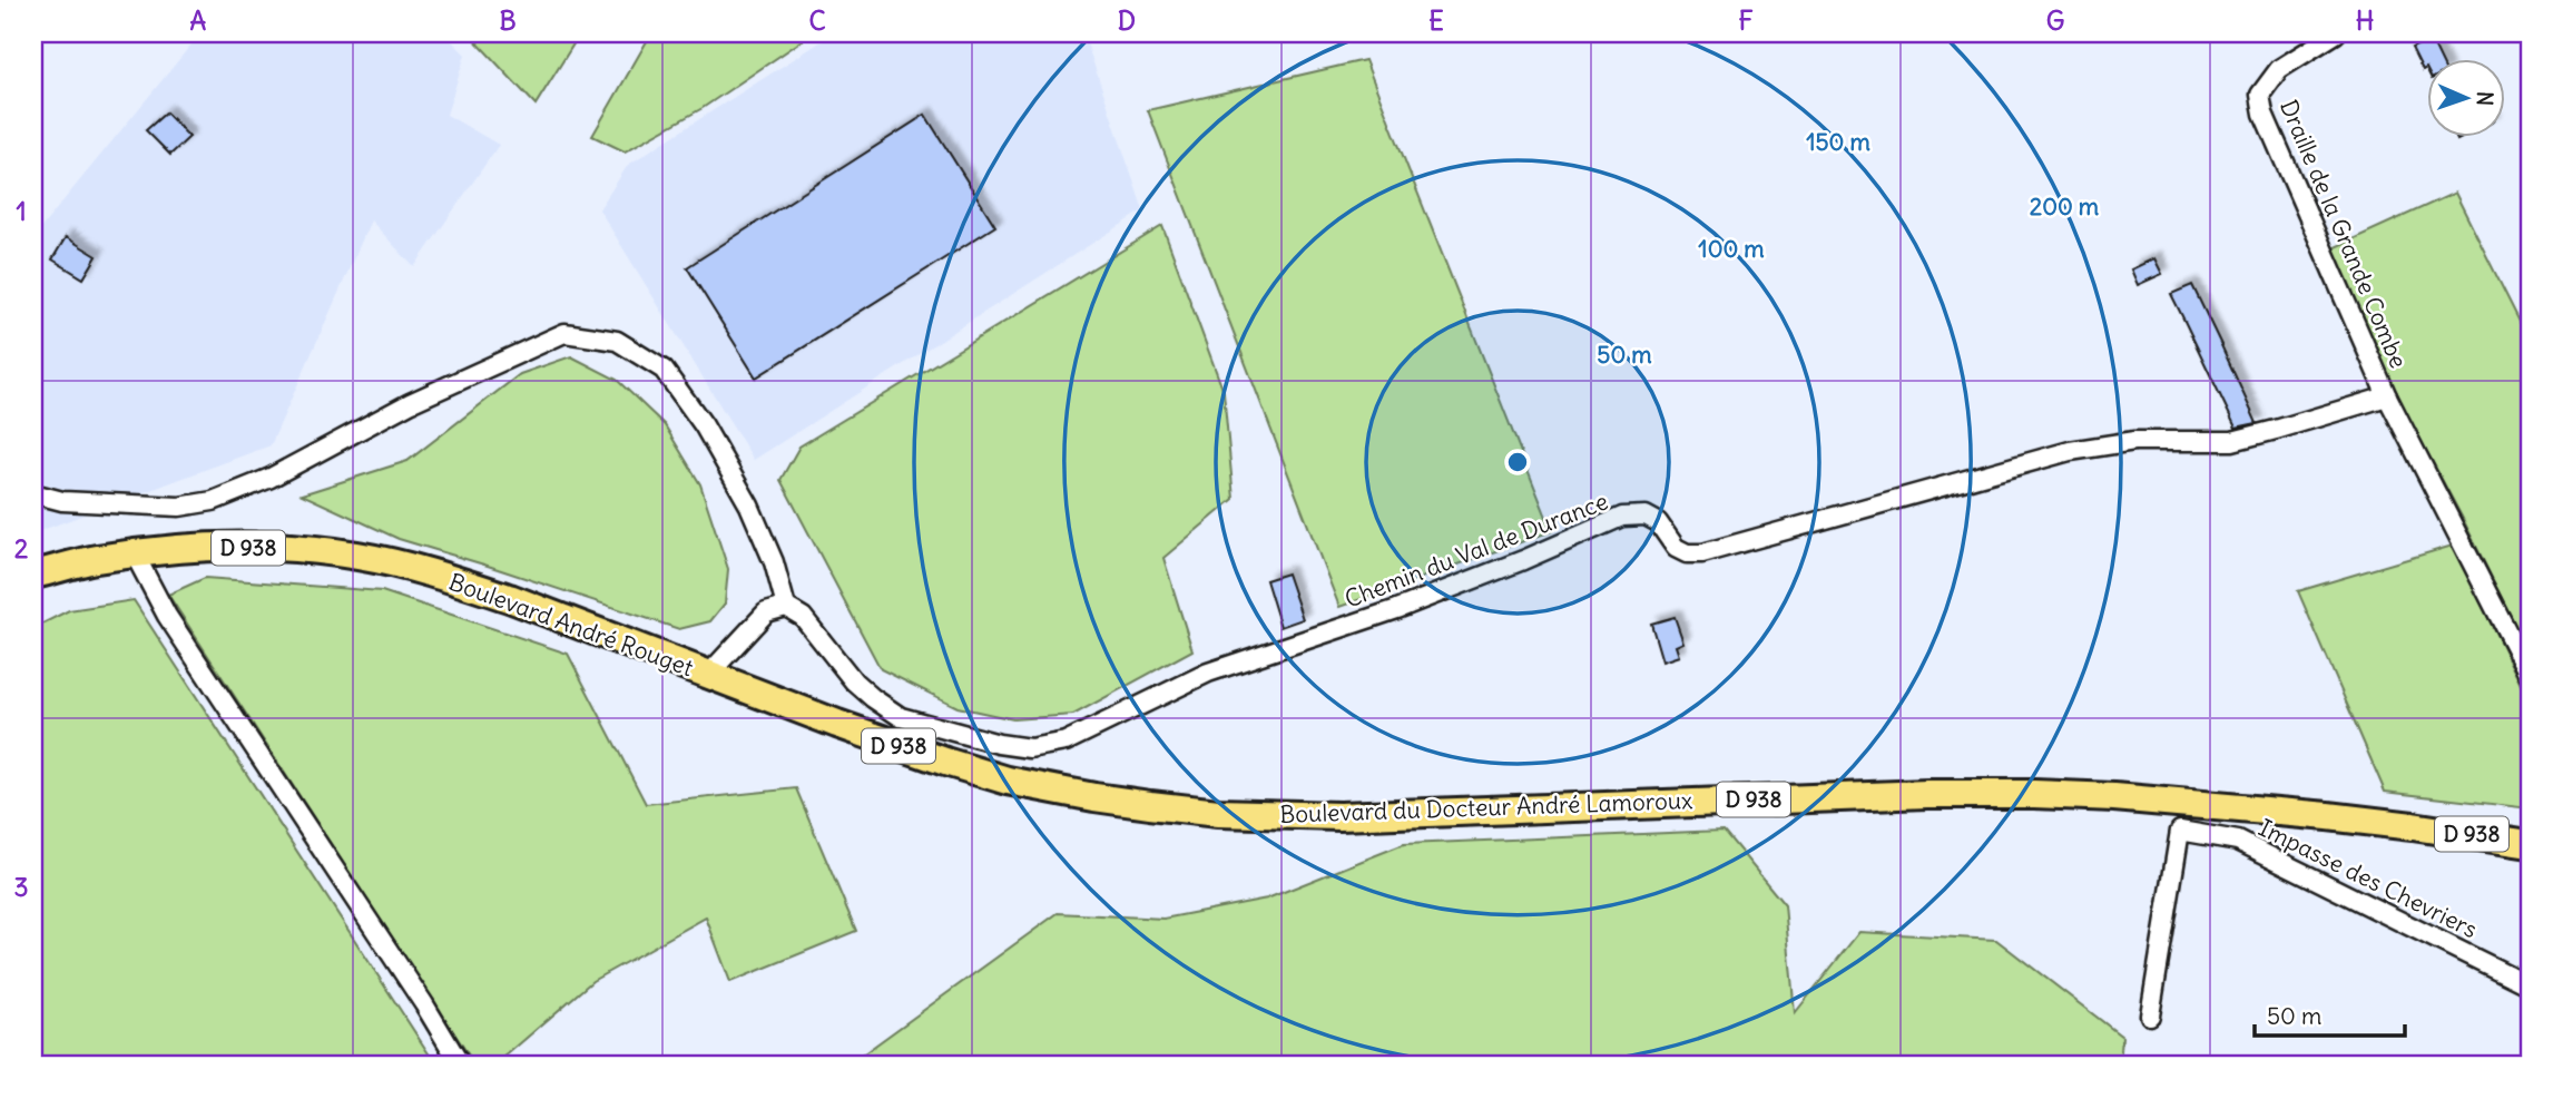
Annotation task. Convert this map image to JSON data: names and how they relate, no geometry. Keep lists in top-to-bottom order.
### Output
{
  "streets": {
    "main road": ["D 938", "Boulevard André Rouget", "Boulevard du Docteur André Lamoroux"],
    "street": ["Draille de la Grande Combe", "Chemin du Val de Durance", "Impasse des Chevriers"]
  },
  "crossings": [
    ["Draille de la Grande Combe", "Chemin du Val de Durance"],
    ["Boulevard André Rouget", "Boulevard du Docteur André Lamoroux"]
  ],
  "scale_bar": "50 m",
  "north": "right",
  "grid": {
    "columns": [
      "A",
      "B",
      "C",
      "D",
      "E",
      "F",
      "G",
      "H"
    ],
    "rows": ["1", "2", "3"]
  },
  "rings": [
    "150 m",
    "200 m",
    "100 m",
    "50 m"
  ]
}
